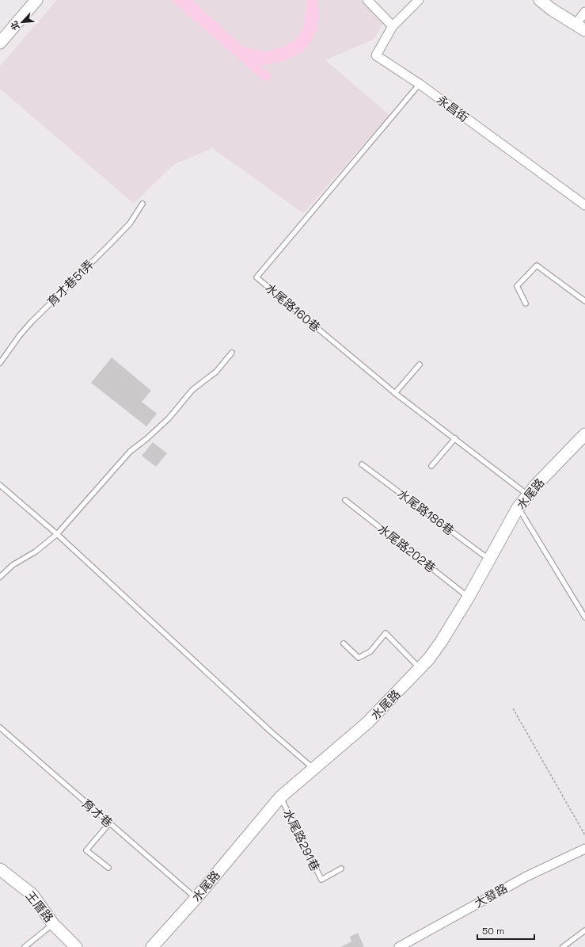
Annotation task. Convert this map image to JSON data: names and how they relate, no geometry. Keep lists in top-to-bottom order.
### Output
{
  "streets": {
    "street": [
      "永昌街",
      "水尾路",
      "大發路",
      "王厝路"
    ],
    "lane": [
      "育才巷51弄",
      "水尾路160巷",
      "水尾路186巷",
      "水尾路202巷",
      "育才巷",
      "水尾路291巷"
    ]
  },
  "crossings": [
    ["永昌街", "水尾路160巷"],
    ["水尾路160巷", "水尾路"],
    ["水尾路", "水尾路186巷"],
    ["水尾路", "水尾路202巷"],
    ["水尾路", "育才巷"],
    ["水尾路", "水尾路291巷"]
  ],
  "scale_bar": "50 m",
  "north": "bottom left"
}
